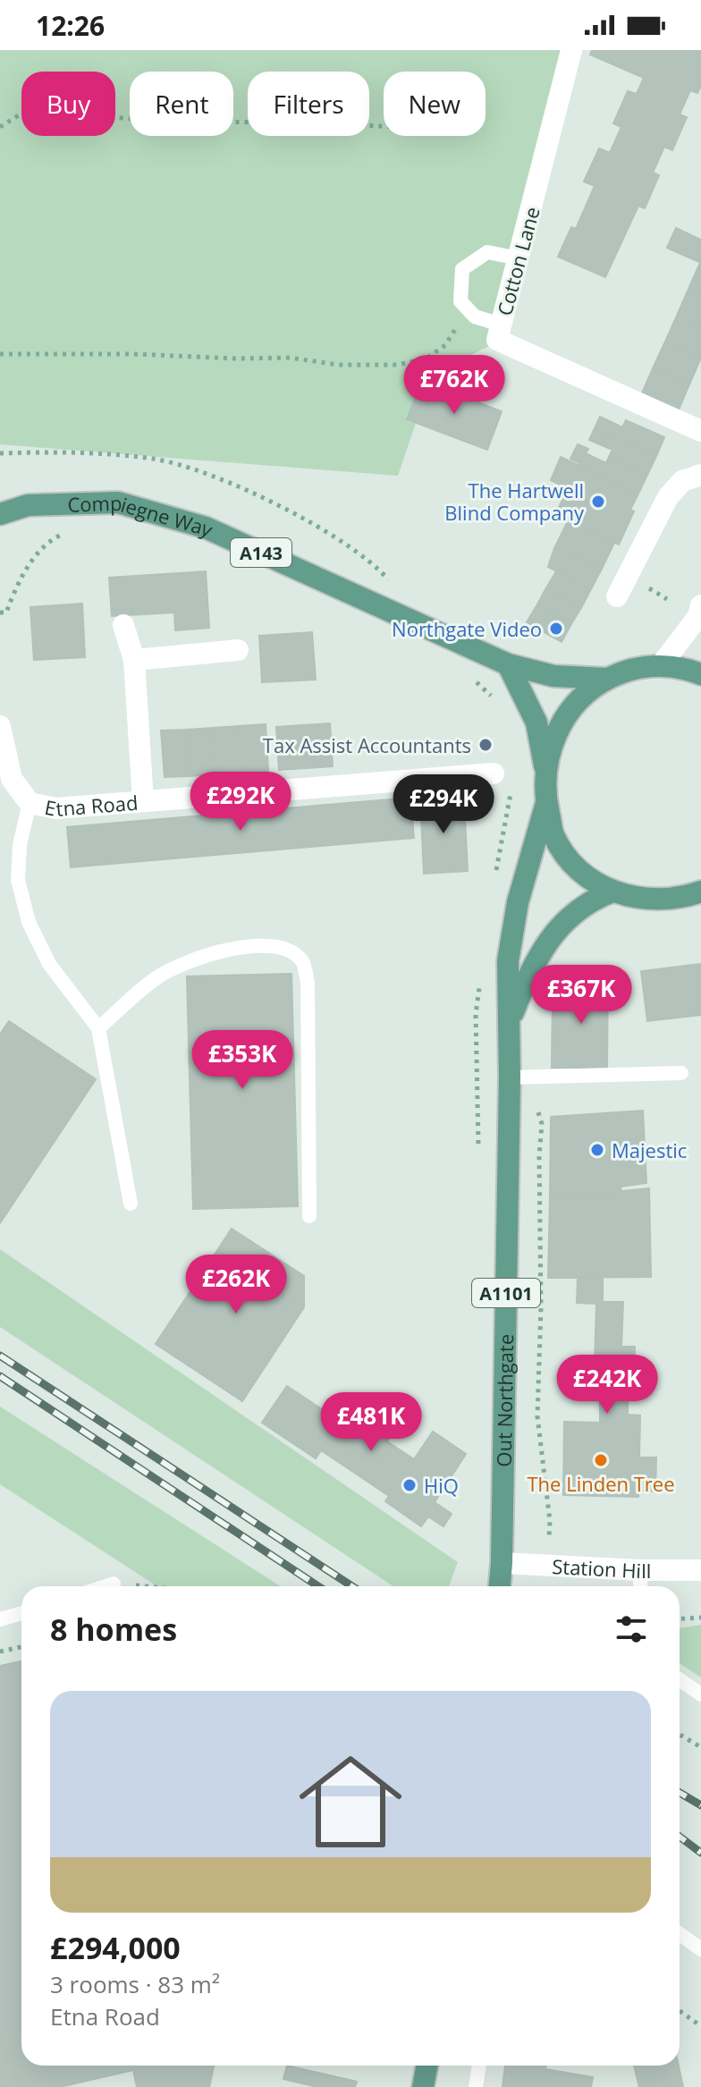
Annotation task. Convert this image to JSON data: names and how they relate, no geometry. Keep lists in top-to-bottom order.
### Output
{
  "streets": {
    "main road": [
      "Compiegne Way",
      "A143",
      "A1101",
      "Out Northgate"
    ],
    "street": ["Cotton Lane", "Etna Road", "Station Hill"]
  },
  "crossings": [
    ["A1101", "Out Northgate"],
    ["A1101", "Station Hill"],
    ["Out Northgate", "Station Hill"]
  ],
  "places": [
    "The Hartwell Blind Company",
    "Northgate Video",
    "Tax Assist Accountants",
    "Majestic",
    "The Linden Tree",
    "HiQ"
  ],
  "page": {
    "status": "12:26",
    "chip": [
      "Buy",
      "Rent",
      "Filters",
      "New"
    ],
    "price": [
      "£762K",
      "£292K",
      "£294K",
      "£367K",
      "£353K",
      "£262K",
      "£242K",
      "£481K"
    ],
    "heading": "8 homes",
    "list": [
      {
        "name": "£294,000",
        "note": "3 rooms · 83 m² · Etna Road"
      }
    ]
  }
}
